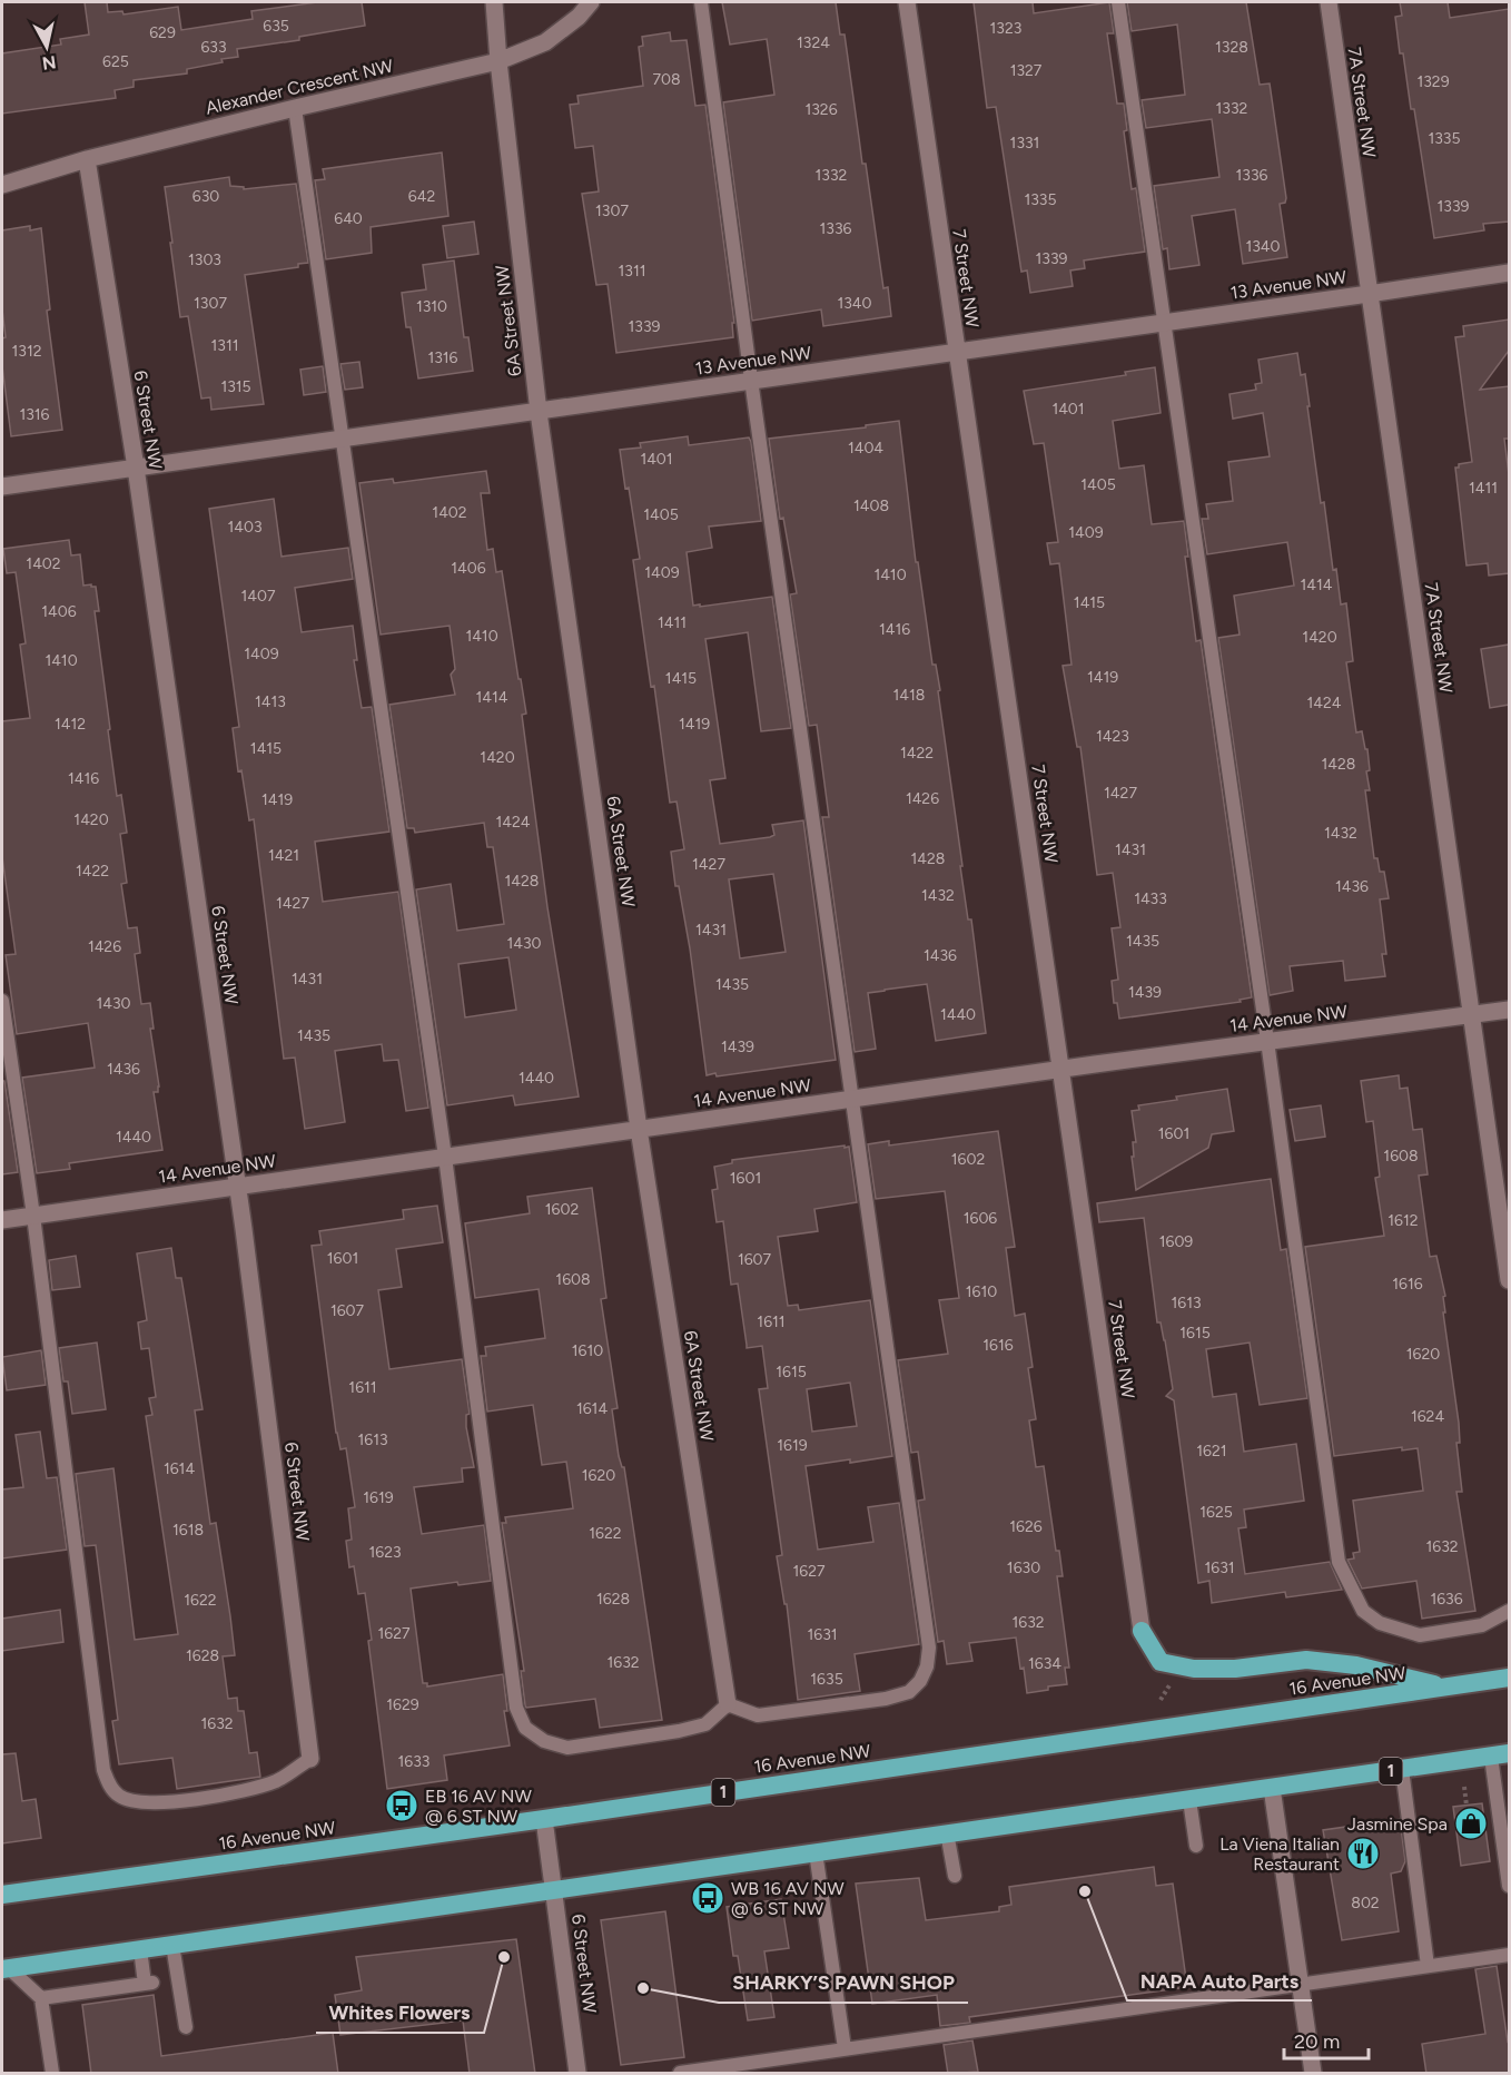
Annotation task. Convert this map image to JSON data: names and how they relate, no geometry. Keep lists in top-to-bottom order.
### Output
{
  "streets": {
    "highway": ["16 Avenue NW", "1"],
    "street": [
      "Alexander Crescent NW",
      "7A Street NW",
      "7 Street NW",
      "13 Avenue NW",
      "6A Street NW",
      "6 Street NW",
      "14 Avenue NW"
    ]
  },
  "crossings": [
    ["Alexander Crescent NW", "6A Street NW"],
    ["Alexander Crescent NW", "6 Street NW"],
    ["7A Street NW", "13 Avenue NW"],
    ["7A Street NW", "14 Avenue NW"],
    ["7 Street NW", "13 Avenue NW"],
    ["7 Street NW", "14 Avenue NW"],
    ["13 Avenue NW", "6A Street NW"],
    ["13 Avenue NW", "6 Street NW"],
    ["6A Street NW", "14 Avenue NW"],
    ["6 Street NW", "14 Avenue NW"],
    ["6 Street NW", "16 Avenue NW"],
    ["6 Street NW", "1"]
  ],
  "places": {
    "bus stop": ["EB 16 AV NW @ 6 ST NW", "WB 16 AV NW @ 6 ST NW"],
    "shop": ["Jasmine Spa"],
    "restaurant": ["La Viena Italian Restaurant"],
    "other": ["NAPA Auto Parts", "Whites Flowers", "SHARKY’S PAWN SHOP"]
  },
  "house_numbers": [
    "635",
    "1323",
    "629",
    "1324",
    "633",
    "1328",
    "625",
    "1327",
    "708",
    "1329",
    "1332",
    "1326",
    "1335",
    "1331",
    "1332",
    "1336",
    "630",
    "642",
    "1335",
    "1339",
    "1307",
    "640",
    "1336",
    "1340",
    "1339",
    "1303",
    "1311",
    "1307",
    "1340",
    "1310",
    "1339",
    "1311",
    "1312",
    "1316",
    "1315",
    "1401",
    "1316",
    "1404",
    "1401",
    "1405",
    "1411",
    "1408",
    "1402",
    "1405",
    "1403",
    "1409",
    "1402",
    "1406",
    "1409",
    "1410",
    "1414",
    "1407",
    "1415",
    "1406",
    "1411",
    "1416",
    "1410",
    "1420",
    "1409",
    "1410",
    "1419",
    "1415",
    "1418",
    "1414",
    "1413",
    "1424",
    "1412",
    "1419",
    "1423",
    "1415",
    "1422",
    "1420",
    "1428",
    "1416",
    "1427",
    "1426",
    "1419",
    "1420",
    "1424",
    "1432",
    "1431",
    "1421",
    "1428",
    "1427",
    "1422",
    "1428",
    "1436",
    "1432",
    "1433",
    "1427",
    "1431",
    "1435",
    "1430",
    "1426",
    "1436",
    "1431",
    "1435",
    "1439",
    "1430",
    "1440",
    "1435",
    "1439",
    "1436",
    "1440",
    "1601",
    "1440",
    "1608",
    "1602",
    "1601",
    "1602",
    "1606",
    "1612",
    "1609",
    "1601",
    "1607",
    "1608",
    "1616",
    "1610",
    "1613",
    "1607",
    "1611",
    "1615",
    "1616",
    "1610",
    "1620",
    "1615",
    "1611",
    "1614",
    "1624",
    "1613",
    "1619",
    "1621",
    "1614",
    "1620",
    "1619",
    "1625",
    "1626",
    "1618",
    "1622",
    "1632",
    "1623",
    "1630",
    "1631",
    "1627",
    "1628",
    "1636",
    "1622",
    "1632",
    "1627",
    "1631",
    "1628",
    "1632",
    "1634",
    "1635",
    "1629",
    "1632",
    "1633",
    "802"
  ],
  "scale_bar": "20 m",
  "north": "bottom"
}
